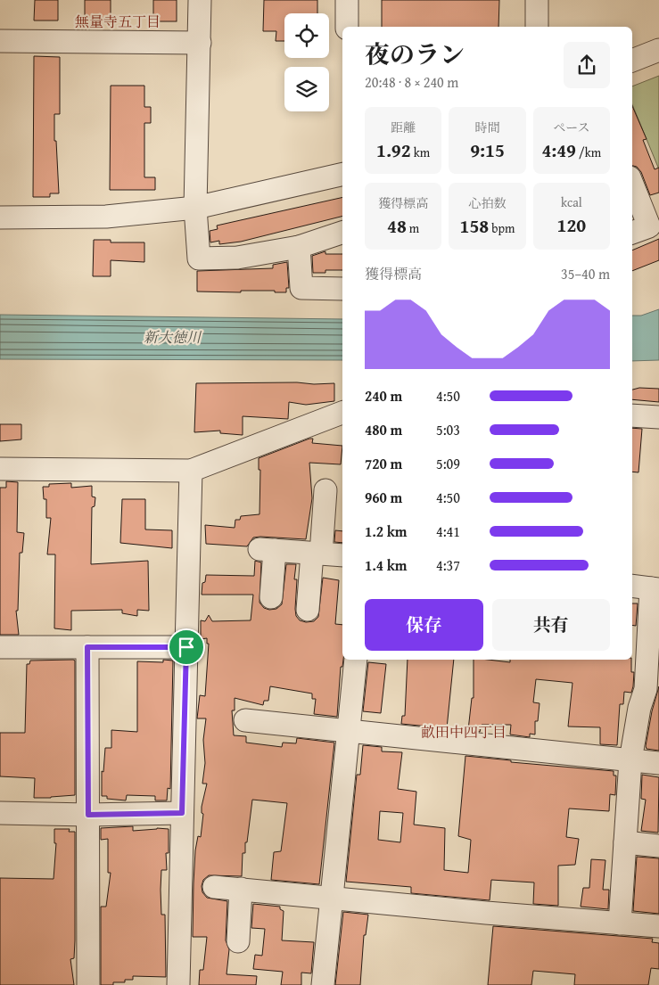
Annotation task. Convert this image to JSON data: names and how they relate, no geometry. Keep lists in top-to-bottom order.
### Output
{
  "districts": ["無量寺五丁目", "畝田中四丁目"],
  "water": ["新大徳川"],
  "page": {
    "heading": ["夜のラン", "20:48 · 8 × 240 m"],
    "stats": [
      ["距離", "1.92 km"],
      ["時間", "9:15"],
      ["ペース", "4:49 /km"],
      ["獲得標高", "48 m"],
      ["心拍数", "158 bpm"],
      ["kcal", "120"]
    ],
    "chart": ["獲得標高", "35–40 m"],
    "list": [
      {
        "name": "240 m",
        "note": "4:50"
      },
      {
        "name": "480 m",
        "note": "5:03"
      },
      {
        "name": "720 m",
        "note": "5:09"
      },
      {
        "name": "960 m",
        "note": "4:50"
      },
      {
        "name": "1.2 km",
        "note": "4:41"
      },
      {
        "name": "1.4 km",
        "note": "4:37"
      }
    ],
    "buttons": ["保存", "共有"]
  }
}
